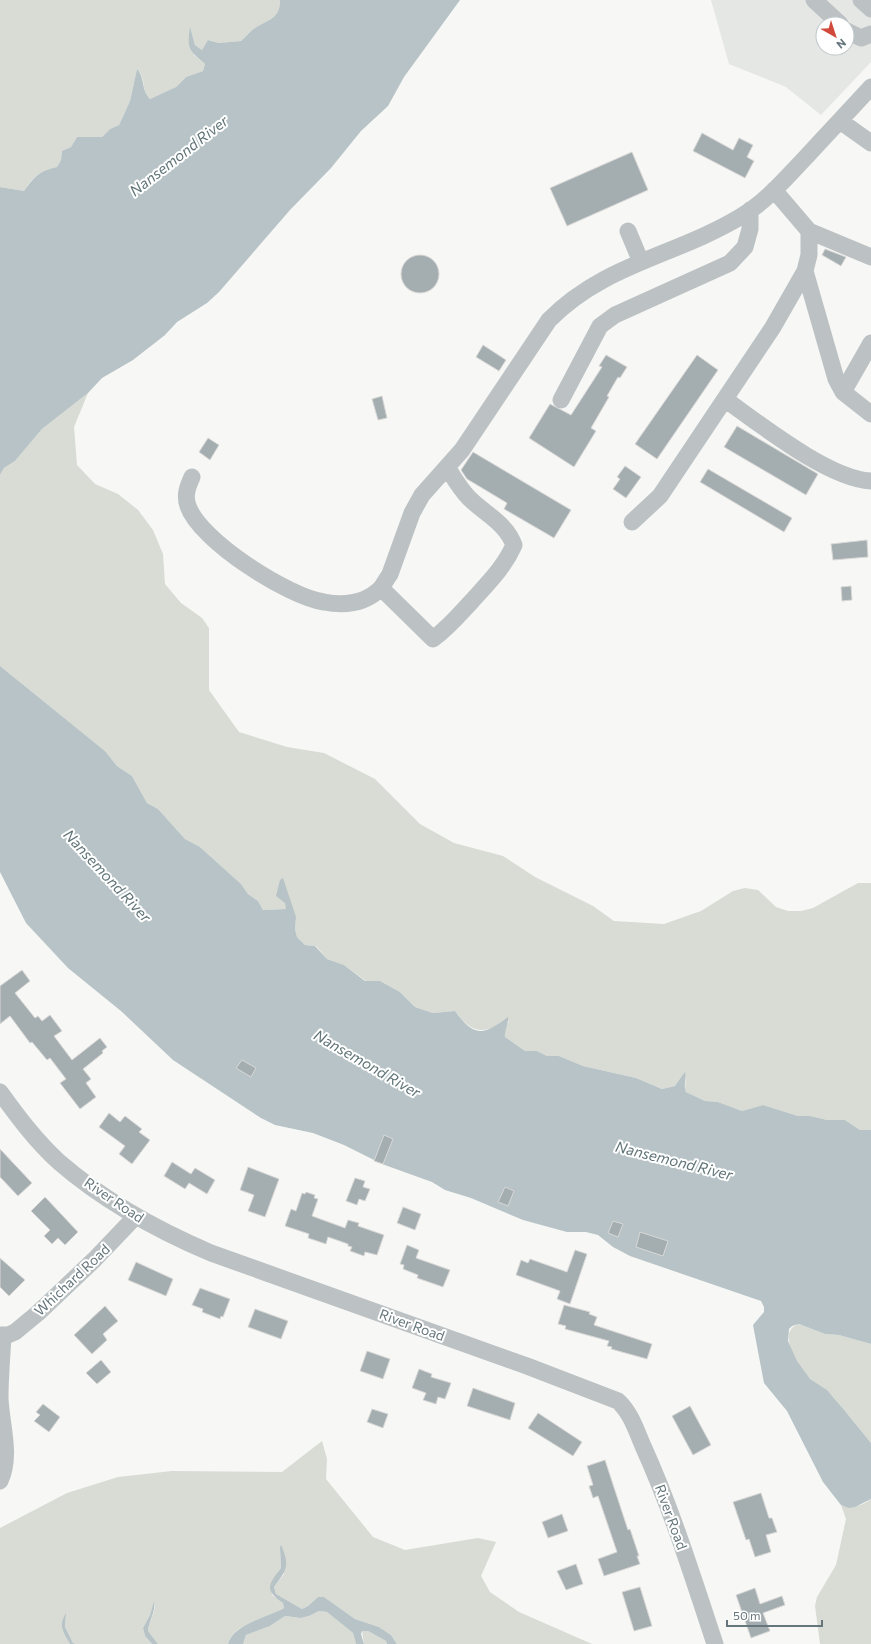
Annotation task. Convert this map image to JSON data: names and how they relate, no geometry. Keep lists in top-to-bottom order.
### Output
{
  "streets": {
    "street": ["River Road", "Whichard Road"]
  },
  "crossings": [
    ["River Road", "Whichard Road"]
  ],
  "water": ["Nansemond River"],
  "scale_bar": "50 m",
  "north": "bottom right"
}
